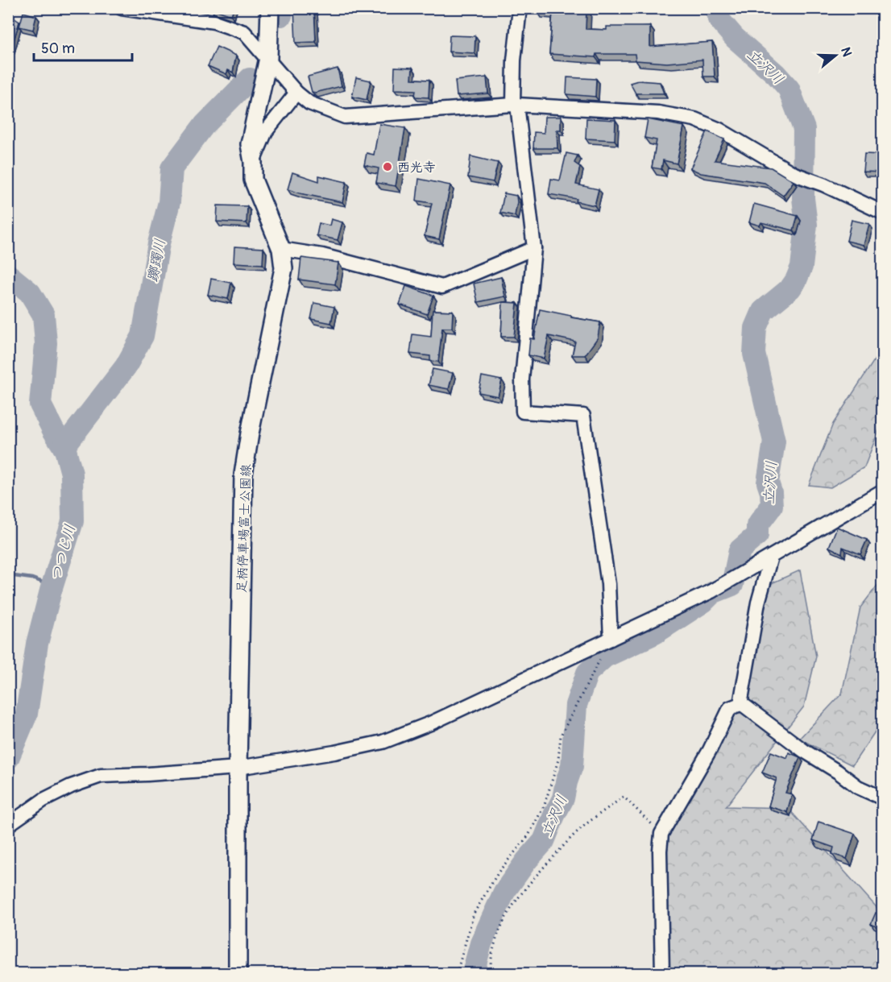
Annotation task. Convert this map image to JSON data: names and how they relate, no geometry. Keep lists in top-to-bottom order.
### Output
{
  "streets": {
    "main road": ["足柄停車場富士公園線"]
  },
  "water": ["立沢川", "躑躅川", "つつじ川"],
  "places": ["西光寺"],
  "scale_bar": "50 m",
  "north": "right"
}
